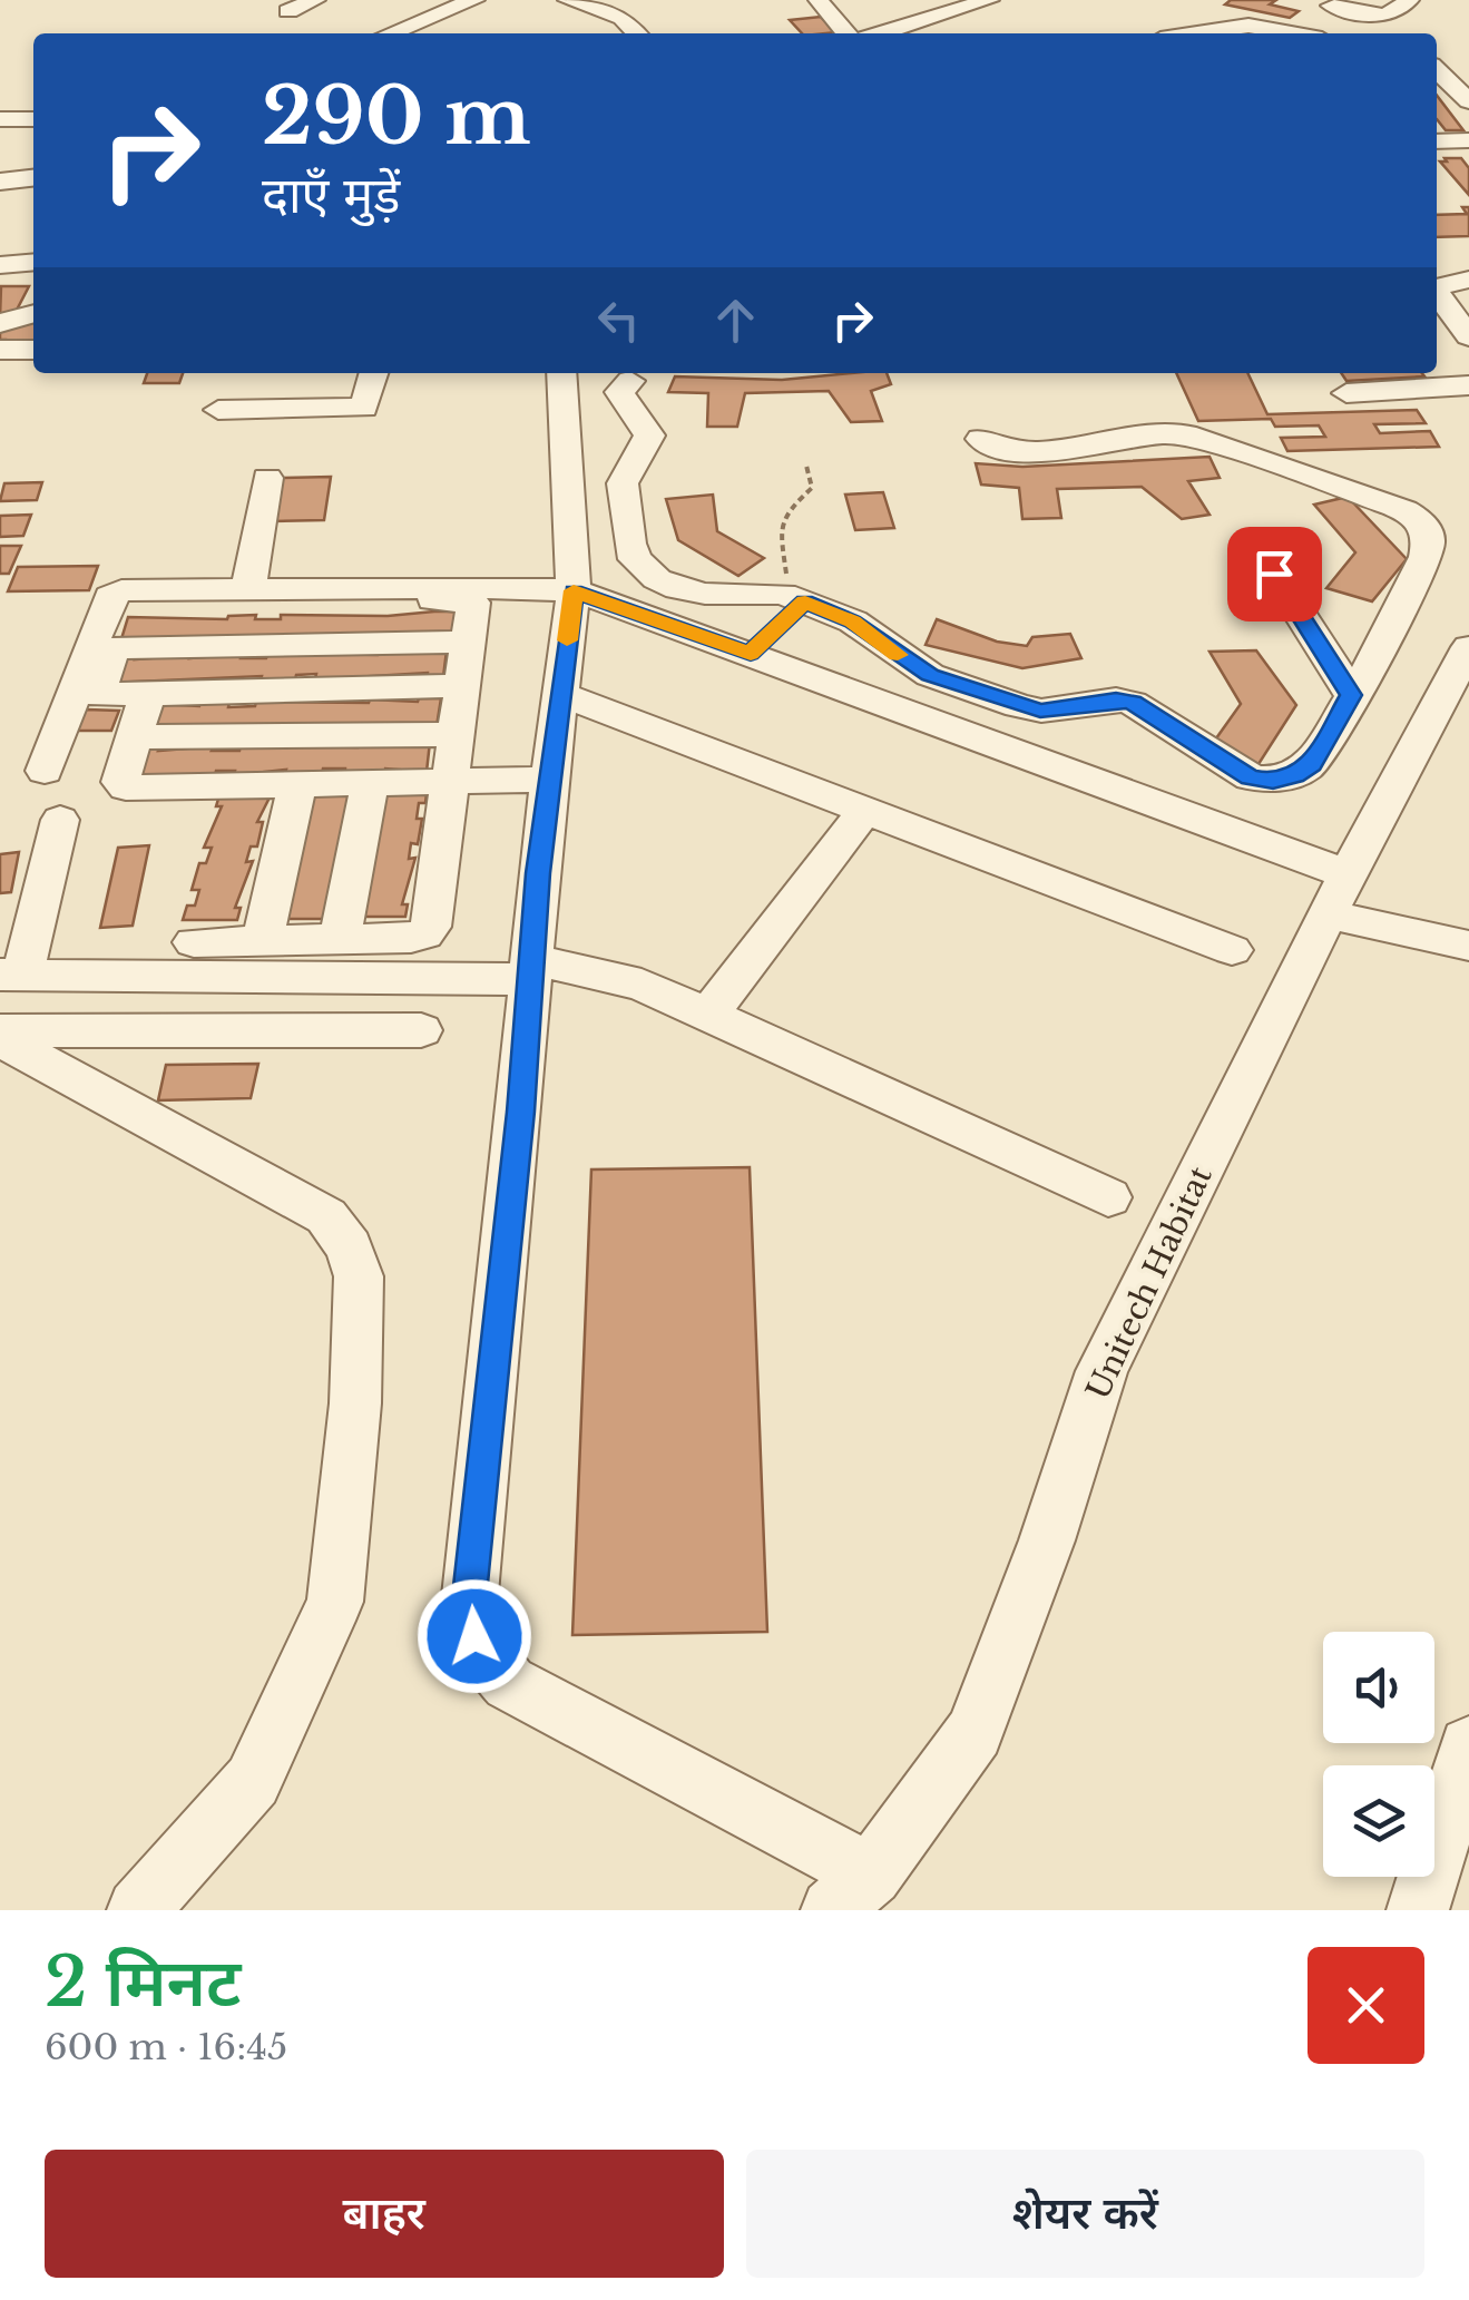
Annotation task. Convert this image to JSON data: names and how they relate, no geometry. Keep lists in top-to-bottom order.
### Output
{
  "streets": {
    "street": ["Unitech Habitat"]
  },
  "page": {
    "turn": ["290 m", "दाएँ मुड़ें"],
    "heading": ["2 मिनट", "600 m · 16:45"],
    "buttons": ["बाहर", "शेयर करें"]
  }
}
